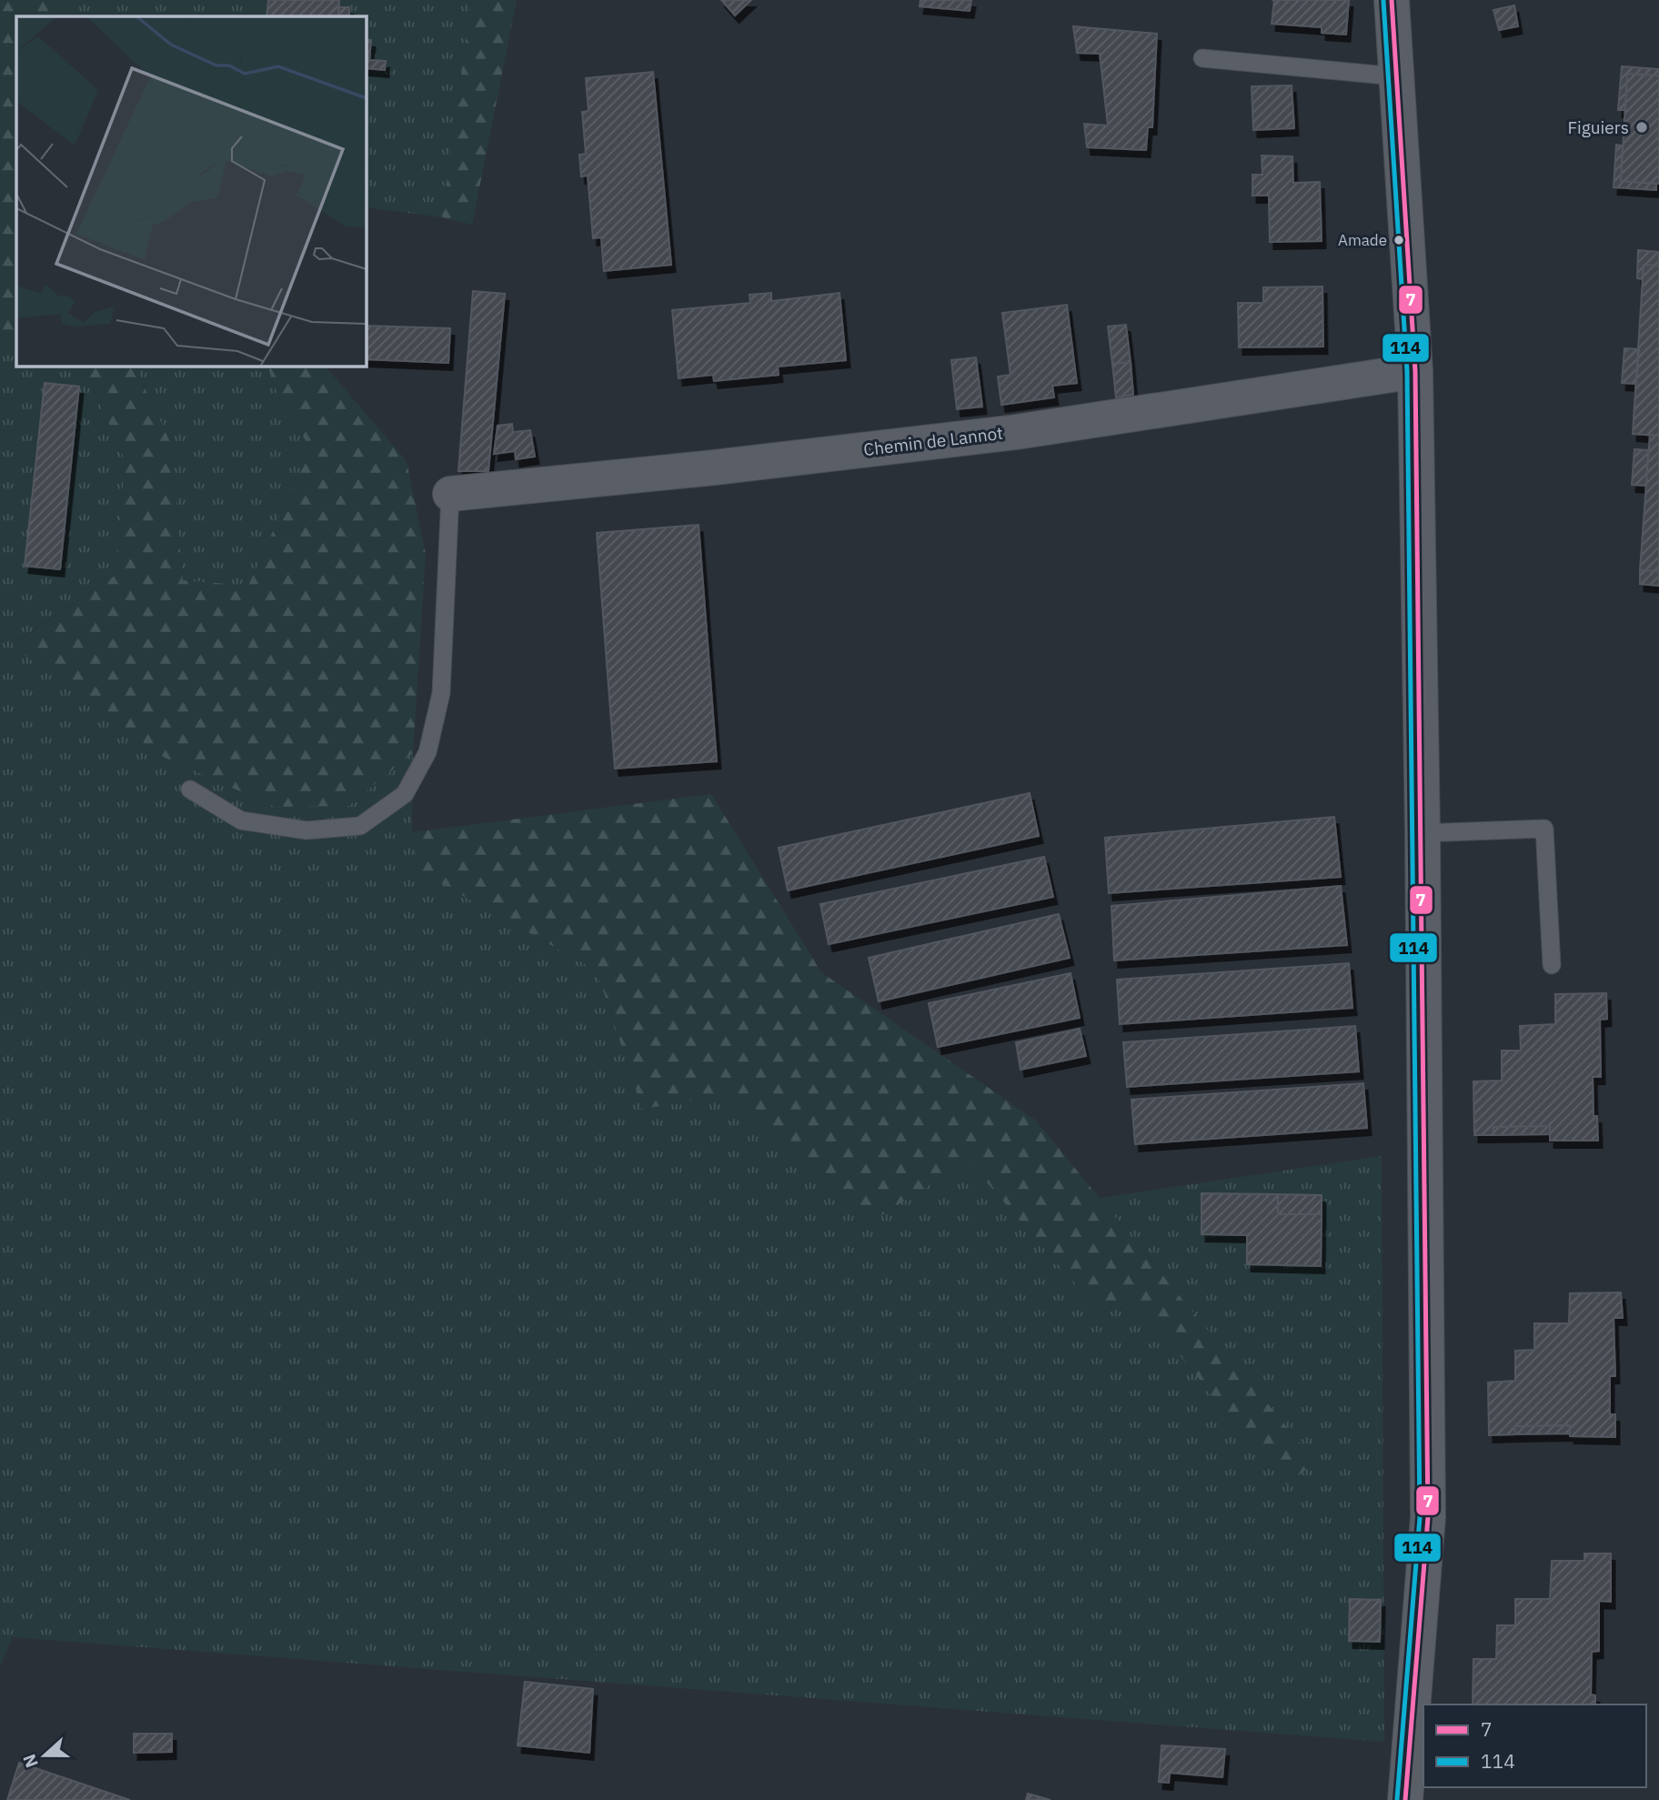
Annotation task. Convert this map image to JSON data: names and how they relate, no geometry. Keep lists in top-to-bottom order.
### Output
{
  "streets": {
    "street": ["Chemin de Lannot"]
  },
  "places": ["Figuiers", "Amade"],
  "lines": ["transit line 7", "transit line 114"],
  "legend": ["7", "114"],
  "north": "left"
}
